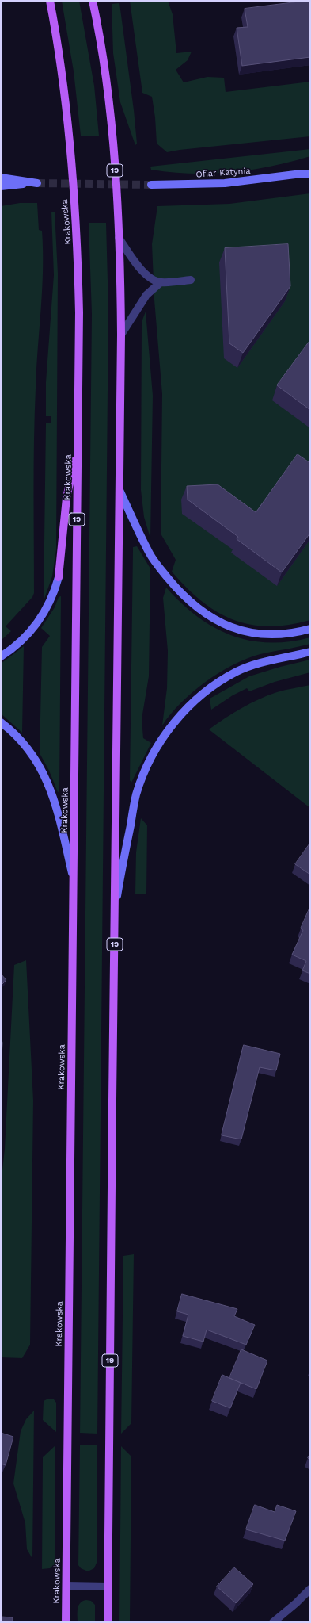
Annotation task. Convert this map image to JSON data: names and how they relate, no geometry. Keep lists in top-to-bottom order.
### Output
{
  "streets": {
    "main road": ["19", "Krakowska"],
    "street": ["Ofiar Katynia"]
  }
}
